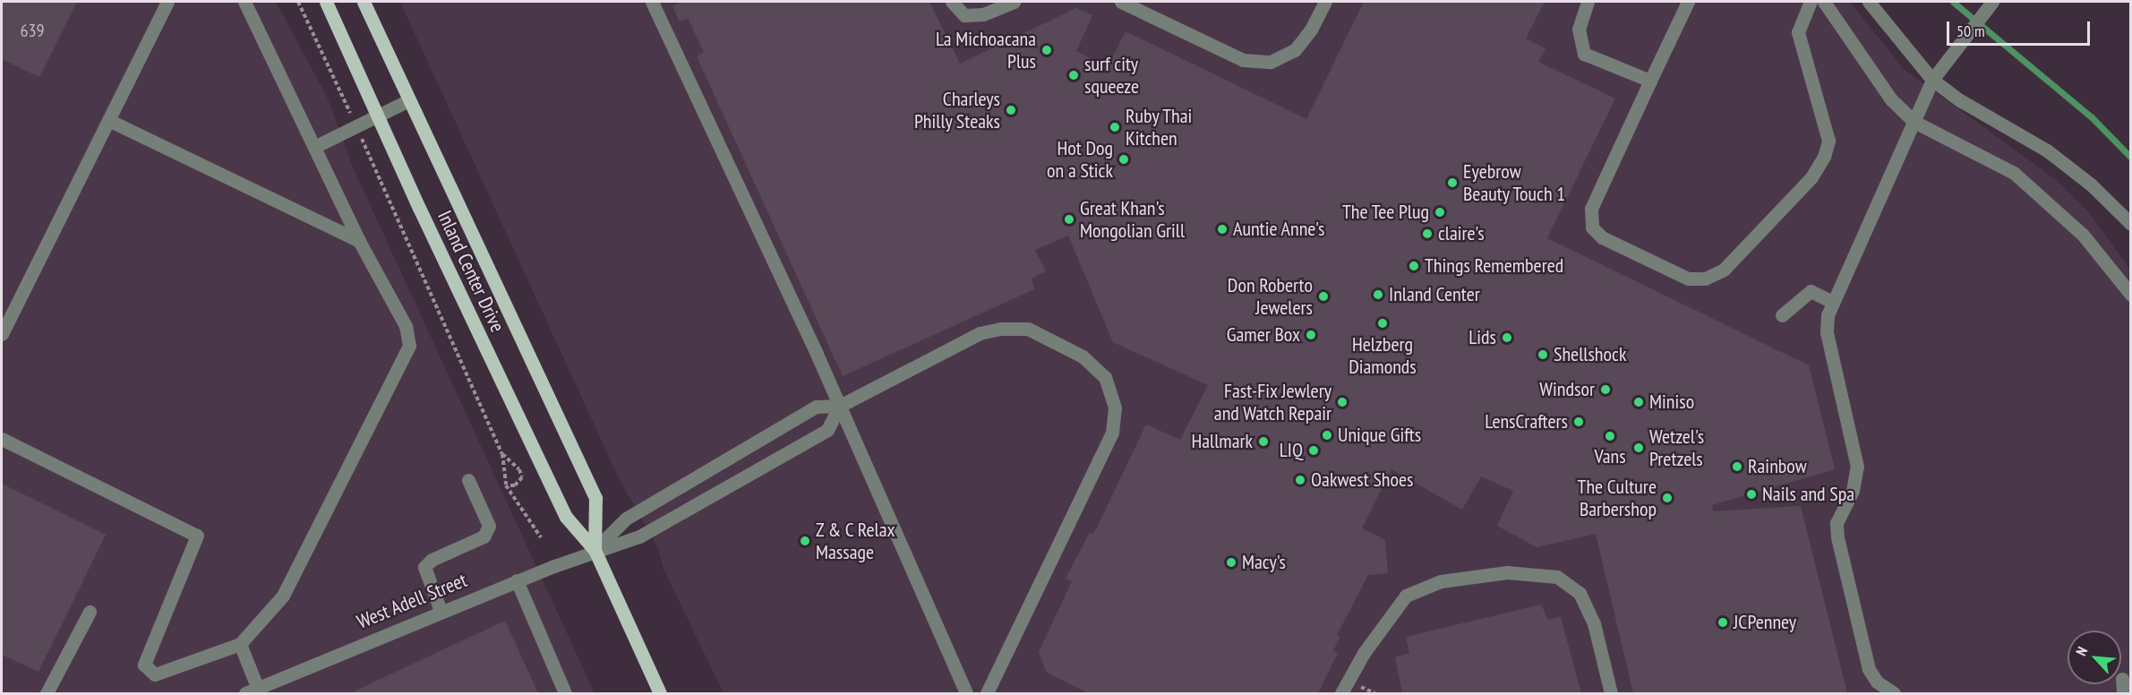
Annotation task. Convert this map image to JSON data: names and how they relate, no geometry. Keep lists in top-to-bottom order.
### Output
{
  "streets": {
    "main road": ["Inland Center Drive"],
    "street": ["West Adell Street"]
  },
  "crossings": [
    ["Inland Center Drive", "West Adell Street"]
  ],
  "places": [
    "La Michoacana Plus",
    "surf city squeeze",
    "Charleys Philly Steaks",
    "Ruby Thai Kitchen",
    "Hot Dog on a Stick",
    "Eyebrow Beauty Touch 1",
    "The Tee Plug",
    "Great Khan's Mongolian Grill",
    "Auntie Anne's",
    "claire's",
    "Things Remembered",
    "Inland Center",
    "Don Roberto Jewelers",
    "Helzberg Diamonds",
    "Gamer Box",
    "Lids",
    "Shellshock",
    "Windsor",
    "Fast-Fix Jewlery and Watch Repair",
    "Miniso",
    "LensCrafters",
    "Unique Gifts",
    "Vans",
    "Hallmark",
    "Wetzel's Pretzels",
    "LIQ",
    "Rainbow",
    "Oakwest Shoes",
    "Nails and Spa",
    "The Culture Barbershop",
    "Z & C Relax Massage",
    "Macy's",
    "JCPenney"
  ],
  "house_numbers": ["639"],
  "scale_bar": "50 m",
  "north": "top left"
}
